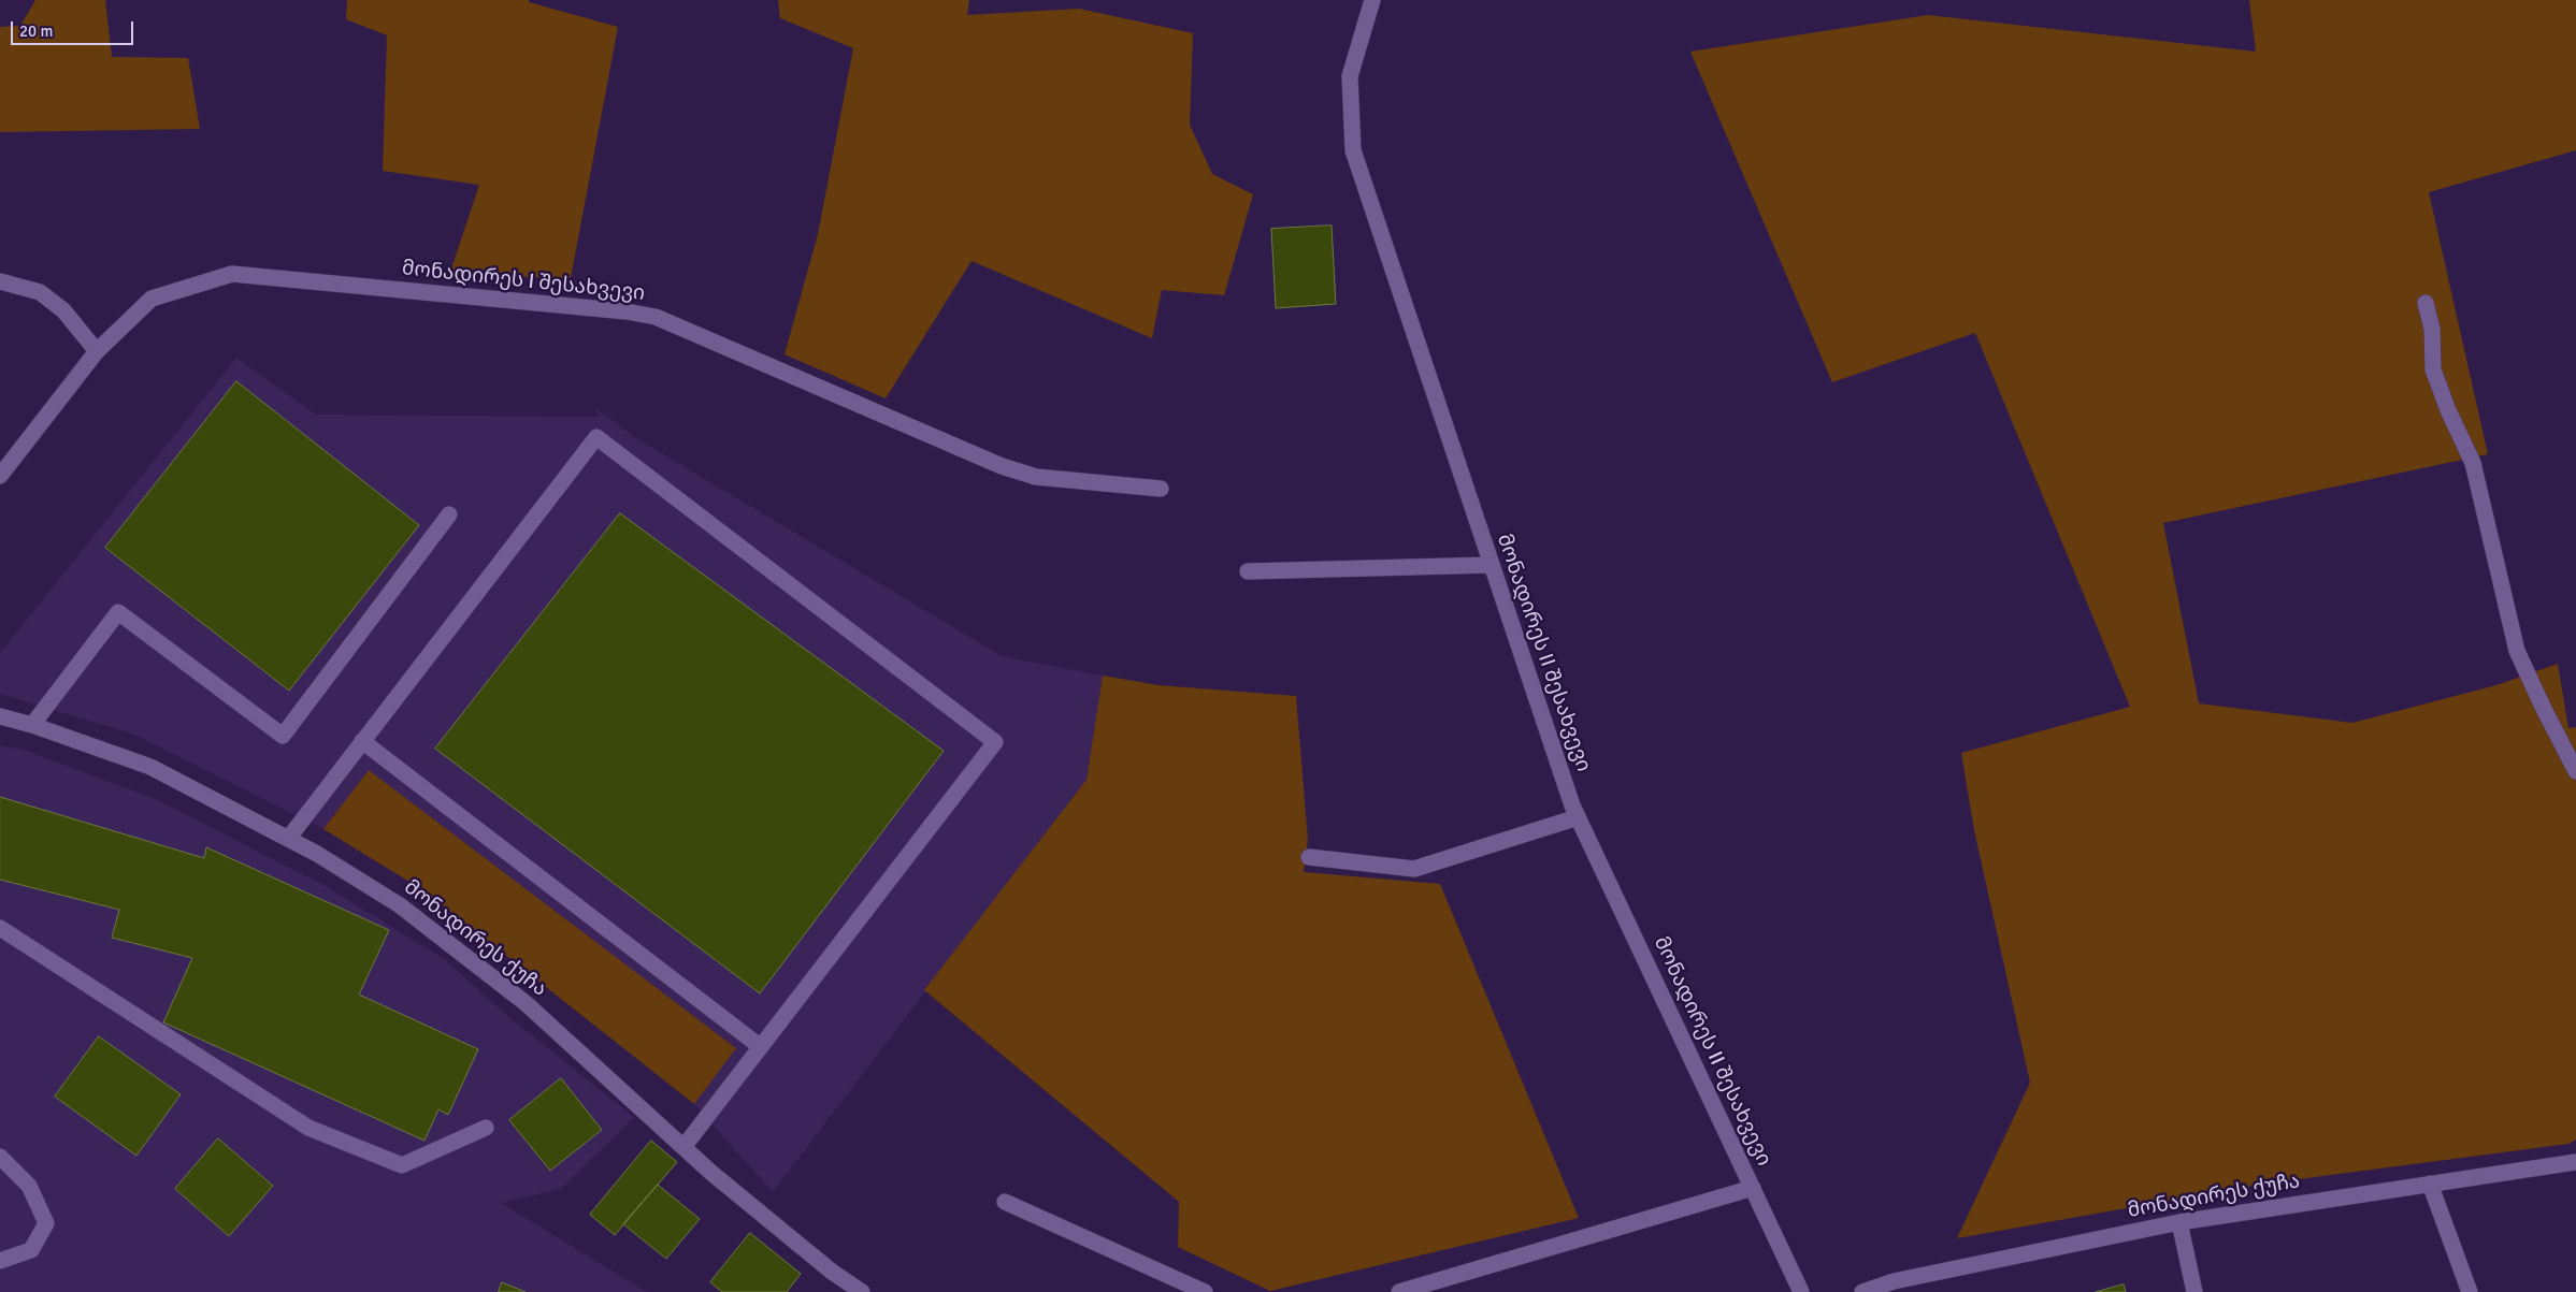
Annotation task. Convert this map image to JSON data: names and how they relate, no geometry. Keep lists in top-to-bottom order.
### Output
{
  "streets": {
    "street": ["მონადირეს I შესახვევი", "მონადირეს II შესახვევი", "მონადირეს ქუჩა"]
  },
  "scale_bar": "20 m"
}
